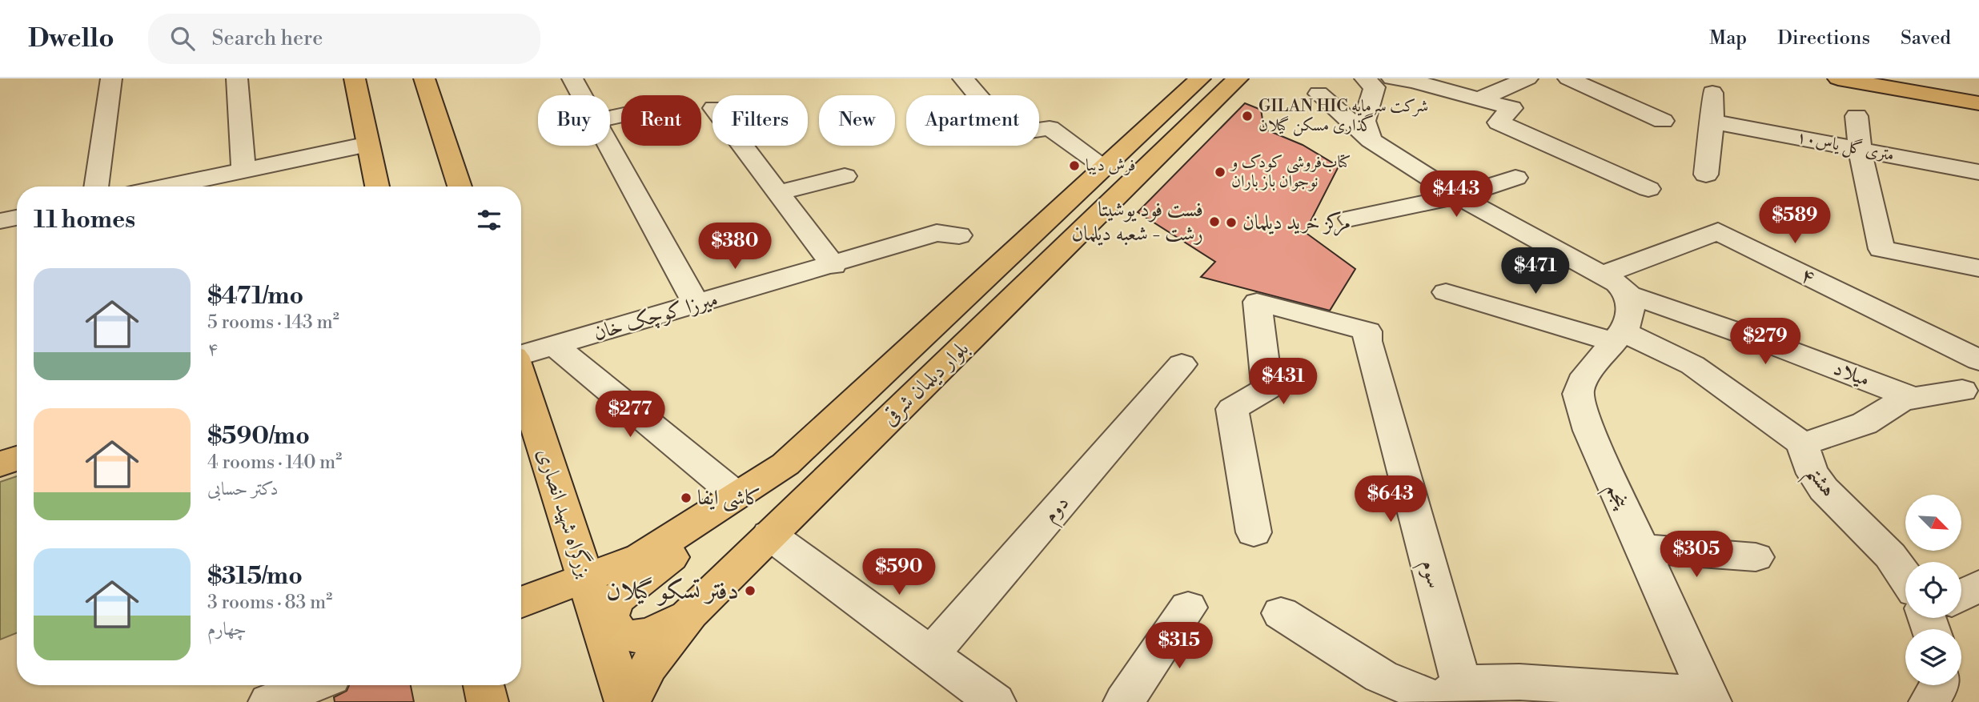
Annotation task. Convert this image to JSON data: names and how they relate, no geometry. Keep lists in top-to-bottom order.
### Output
{
  "streets": {
    "main road": ["بلوار دیلمان شرقی", "بزرگراه شهید انصاری"],
    "street": [
      "۱۰متری گل یاس",
      "۴",
      "میرزا کوچک خان",
      "میلاد",
      "هشتم",
      "پنجم",
      "دوم",
      "سوم"
    ]
  },
  "crossings": [
    ["۴", "میلاد"],
    ["میلاد", "هشتم"],
    ["میلاد", "پنجم"],
    ["بلوار دیلمان شرقی", "بزرگراه شهید انصاری"]
  ],
  "places": [
    "GILAN HIC شرکت سرمایه گذاری مسکن گیلان",
    "فرش دیبا",
    "کتاب‌فروشی کودک و نوجوان باز باران",
    "فست فود یوشیتا رشت - شعبه دیلمان",
    "مرکز خرید دیلمان",
    "کاشی ایفا",
    "دفتر تسکو گیلان"
  ],
  "north": "bottom right",
  "page": {
    "header": "Dwello",
    "search": "Search here",
    "nav": ["Map", "Directions", "Saved"],
    "chip": [
      "Buy",
      "Rent",
      "Filters",
      "New",
      "Apartment"
    ],
    "price": [
      "$443",
      "$589",
      "$380",
      "$471",
      "$279",
      "$431",
      "$277",
      "$643",
      "$305",
      "$590",
      "$315"
    ],
    "heading": "11 homes",
    "list": [
      {
        "name": "$471/mo",
        "note": "5 rooms · 143 m² · ۴"
      },
      {
        "name": "$590/mo",
        "note": "4 rooms · 140 m² · دکتر حسابی"
      },
      {
        "name": "$315/mo",
        "note": "3 rooms · 83 m² · چهارم"
      }
    ]
  }
}
